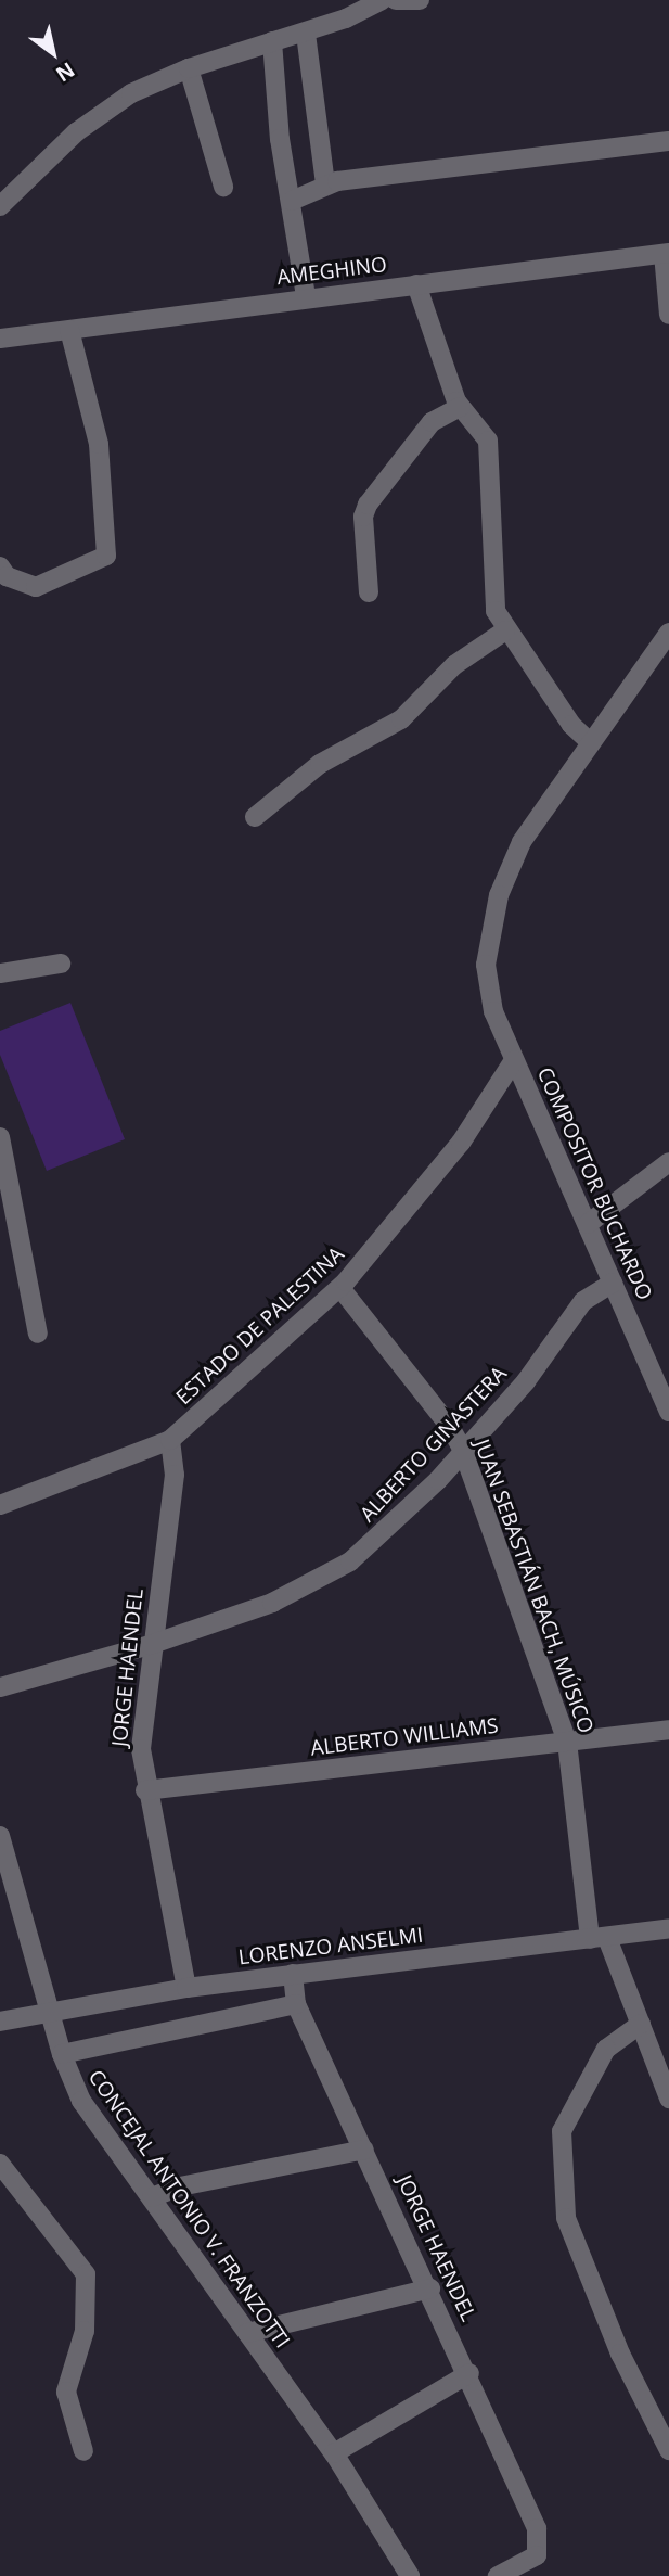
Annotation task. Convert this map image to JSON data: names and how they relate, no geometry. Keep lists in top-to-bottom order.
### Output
{
  "streets": {
    "street": [
      "AMEGHINO",
      "COMPOSITOR BUCHARDO",
      "ESTADO DE PALESTINA",
      "ALBERTO GINASTERA",
      "JUAN SEBASTIÁN BACH, MÚSICO",
      "JORGE HAENDEL",
      "ALBERTO WILLIAMS",
      "LORENZO ANSELMI",
      "CONCEJAL ANTONIO V. FRANZOTTI"
    ]
  },
  "crossings": [
    ["COMPOSITOR BUCHARDO", "ESTADO DE PALESTINA"],
    ["COMPOSITOR BUCHARDO", "ALBERTO GINASTERA"],
    ["ESTADO DE PALESTINA", "JUAN SEBASTIÁN BACH, MÚSICO"],
    ["ESTADO DE PALESTINA", "JORGE HAENDEL"],
    ["ALBERTO GINASTERA", "JUAN SEBASTIÁN BACH, MÚSICO"],
    ["ALBERTO GINASTERA", "JORGE HAENDEL"],
    ["JUAN SEBASTIÁN BACH, MÚSICO", "ALBERTO WILLIAMS"],
    ["JUAN SEBASTIÁN BACH, MÚSICO", "LORENZO ANSELMI"],
    ["JORGE HAENDEL", "ALBERTO WILLIAMS"],
    ["JORGE HAENDEL", "LORENZO ANSELMI"],
    ["LORENZO ANSELMI", "CONCEJAL ANTONIO V. FRANZOTTI"]
  ],
  "north": "bottom right"
}
